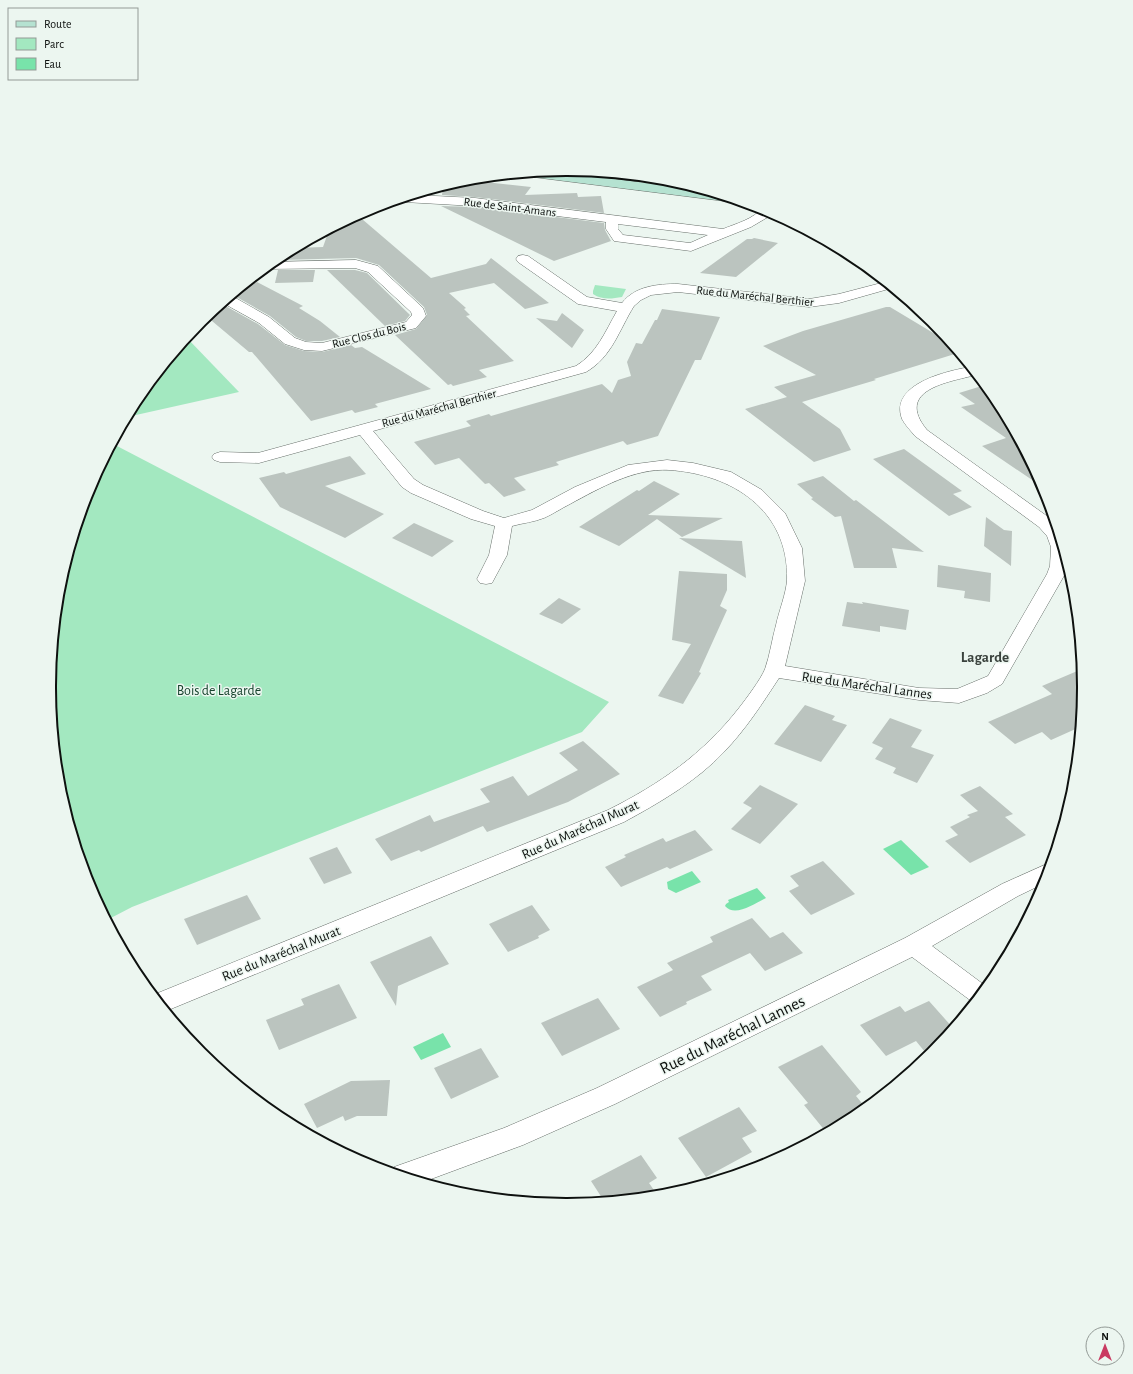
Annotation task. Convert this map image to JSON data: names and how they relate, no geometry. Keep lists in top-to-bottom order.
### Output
{
  "streets": {
    "street": [
      "Rue de Saint-Amans",
      "Rue du Maréchal Berthier",
      "Rue Clos du Bois",
      "Rue du Maréchal Lannes",
      "Rue du Maréchal Murat"
    ]
  },
  "crossings": [
    ["Rue du Maréchal Lannes", "Rue du Maréchal Murat"]
  ],
  "districts": ["Lagarde"],
  "parks": ["Bois de Lagarde"],
  "legend": ["Route", "Parc", "Eau"],
  "north": "top"
}
